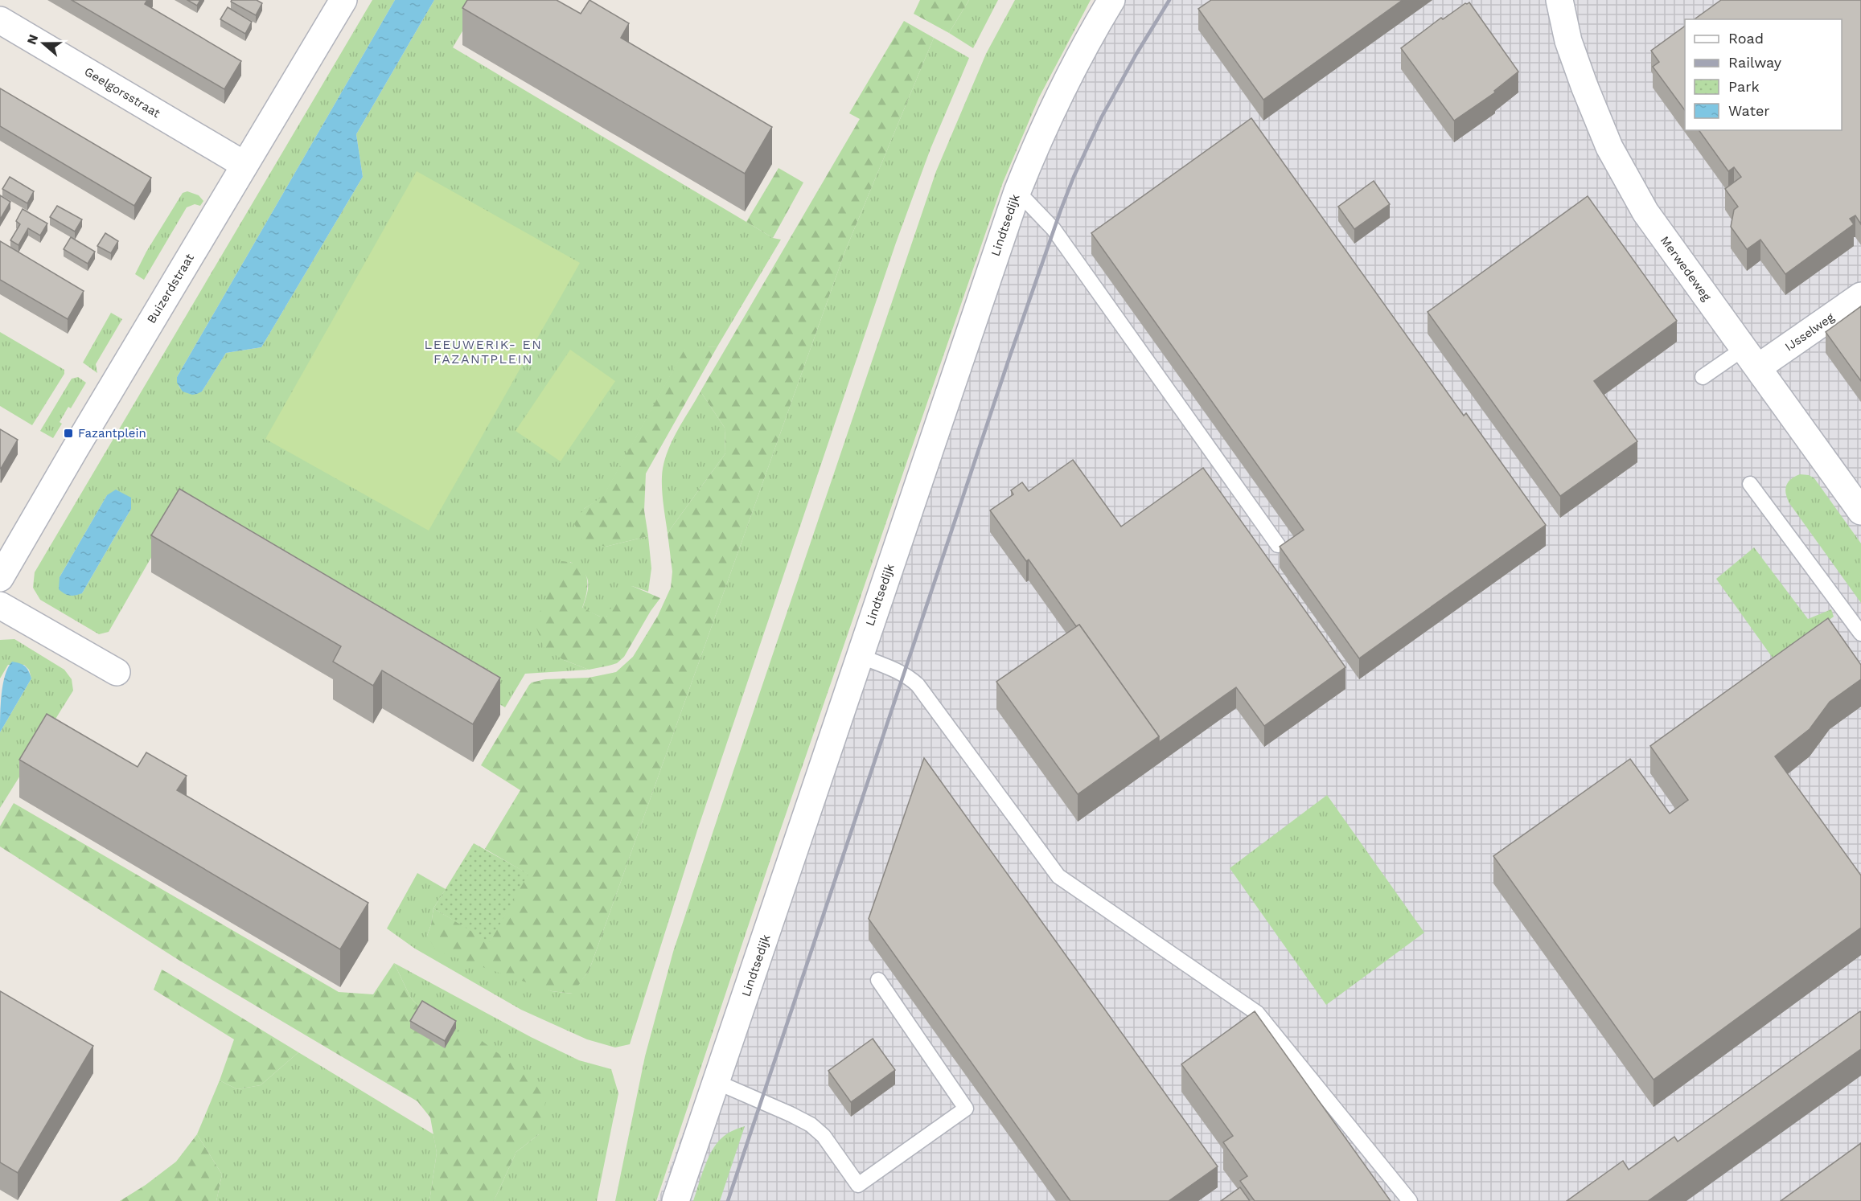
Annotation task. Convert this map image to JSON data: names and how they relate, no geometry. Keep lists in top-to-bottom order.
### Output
{
  "streets": {
    "street": [
      "Geelgorsstraat",
      "Lindtsedijk",
      "Merwedeweg",
      "Buizerdstraat",
      "IJsselweg"
    ]
  },
  "crossings": [
    ["Geelgorsstraat", "Buizerdstraat"],
    ["Merwedeweg", "IJsselweg"]
  ],
  "districts": ["LEEUWERIK- EN FAZANTPLEIN"],
  "places": {
    "transit": ["Fazantplein"]
  },
  "legend": [
    "Road",
    "Railway",
    "Park",
    "Water"
  ],
  "north": "left"
}
